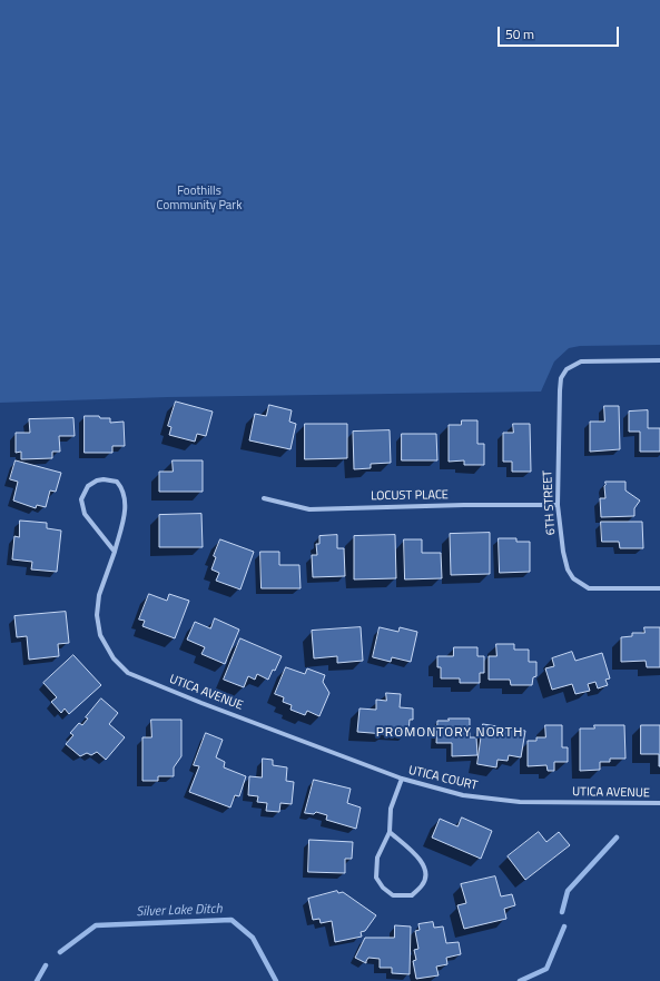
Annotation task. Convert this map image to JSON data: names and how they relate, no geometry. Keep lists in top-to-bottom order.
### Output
{
  "streets": {
    "street": [
      "LOCUST PLACE",
      "6TH STREET",
      "UTICA AVENUE",
      "UTICA COURT"
    ]
  },
  "crossings": [
    ["LOCUST PLACE", "6TH STREET"],
    ["UTICA AVENUE", "UTICA COURT"]
  ],
  "districts": ["PROMONTORY NORTH"],
  "water": ["Silver Lake Ditch"],
  "parks": ["Foothills Community Park"],
  "scale_bar": "50 m"
}
